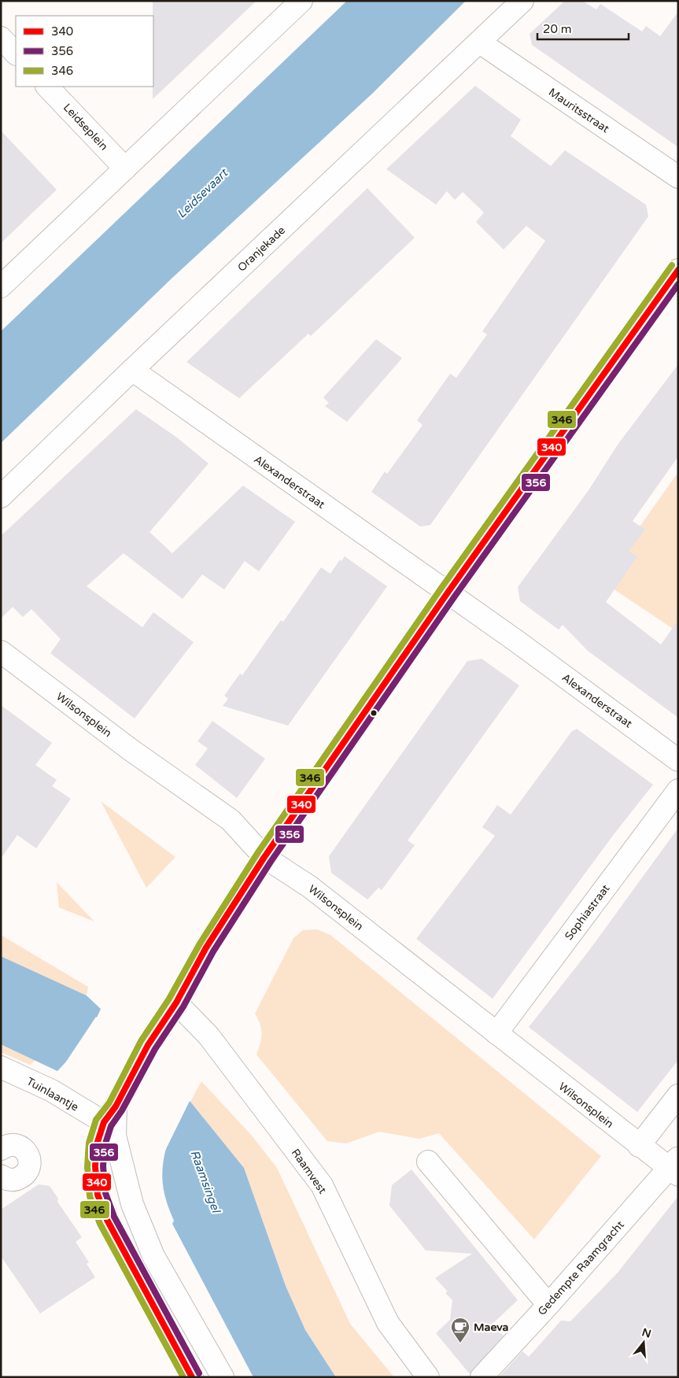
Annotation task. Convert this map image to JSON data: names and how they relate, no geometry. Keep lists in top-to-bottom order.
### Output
{
  "streets": {
    "street": [
      "Mauritsstraat",
      "Leidseplein",
      "Oranjekade",
      "Alexanderstraat",
      "Wilsonsplein",
      "Sophiastraat",
      "Tuinlaantje",
      "Raamvest",
      "Gedempte Raamgracht"
    ]
  },
  "crossings": [
    ["Mauritsstraat", "Oranjekade"],
    ["Oranjekade", "Alexanderstraat"],
    ["Wilsonsplein", "Sophiastraat"],
    ["Wilsonsplein", "Gedempte Raamgracht"]
  ],
  "water": ["Leidsevaart", "Raamsingel"],
  "places": {
    "cafe": ["Maeva"]
  },
  "lines": ["transit line 346", "transit line 340", "transit line 356"],
  "legend": ["340", "356", "346"],
  "scale_bar": "20 m",
  "north": "top"
}
